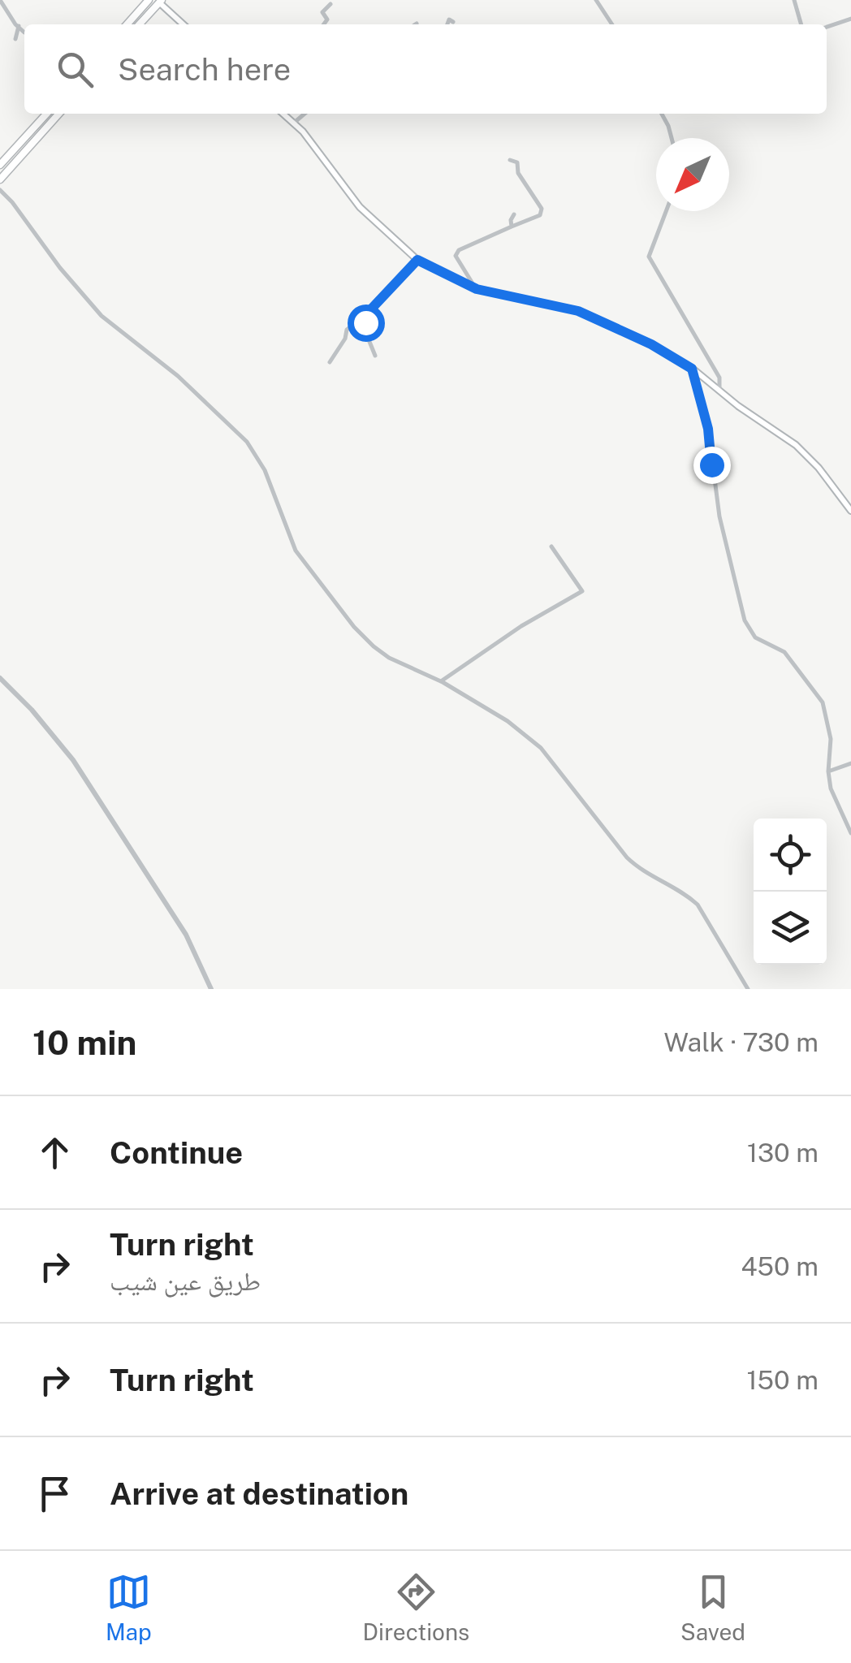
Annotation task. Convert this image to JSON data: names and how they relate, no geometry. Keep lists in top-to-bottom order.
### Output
{
  "north": "bottom left",
  "page": {
    "search": "Search here",
    "heading": ["10 min", "Walk · 730 m"],
    "list": [
      ["Continue", "130 m"],
      ["Turn right", "طريق عين شيب", "450 m"],
      ["Turn right", "150 m"],
      "Arrive at destination"
    ],
    "nav": ["Map", "Directions", "Saved"]
  }
}
